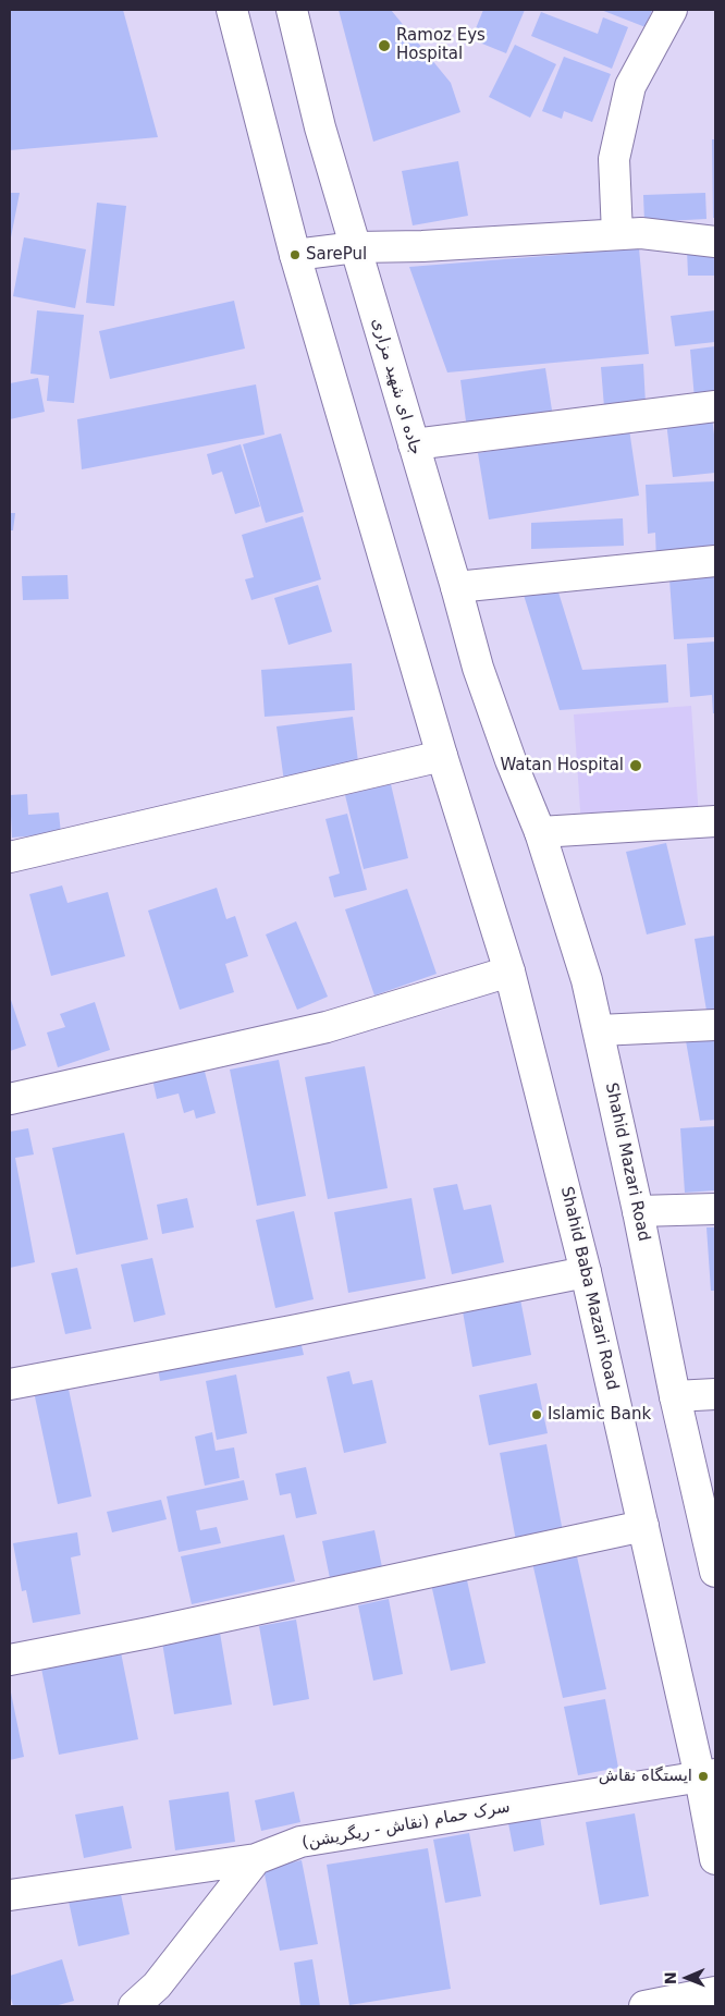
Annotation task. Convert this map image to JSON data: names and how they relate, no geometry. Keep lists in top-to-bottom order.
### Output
{
  "streets": {
    "street": [
      "جاده ای شهید مزاری",
      "Shahid Mazari Road",
      "Shahid Baba Mazari Road",
      "سرک حمام (نقاش - ریگریشن)"
    ]
  },
  "crossings": [
    ["جاده ای شهید مزاری", "Shahid Mazari Road"],
    ["Shahid Baba Mazari Road", "سرک حمام (نقاش - ریگریشن)"]
  ],
  "places": [
    "Ramoz Eys Hospital",
    "SarePul",
    "Watan Hospital",
    "Islamic Bank",
    "ایستگاه نقاش"
  ],
  "north": "left"
}
